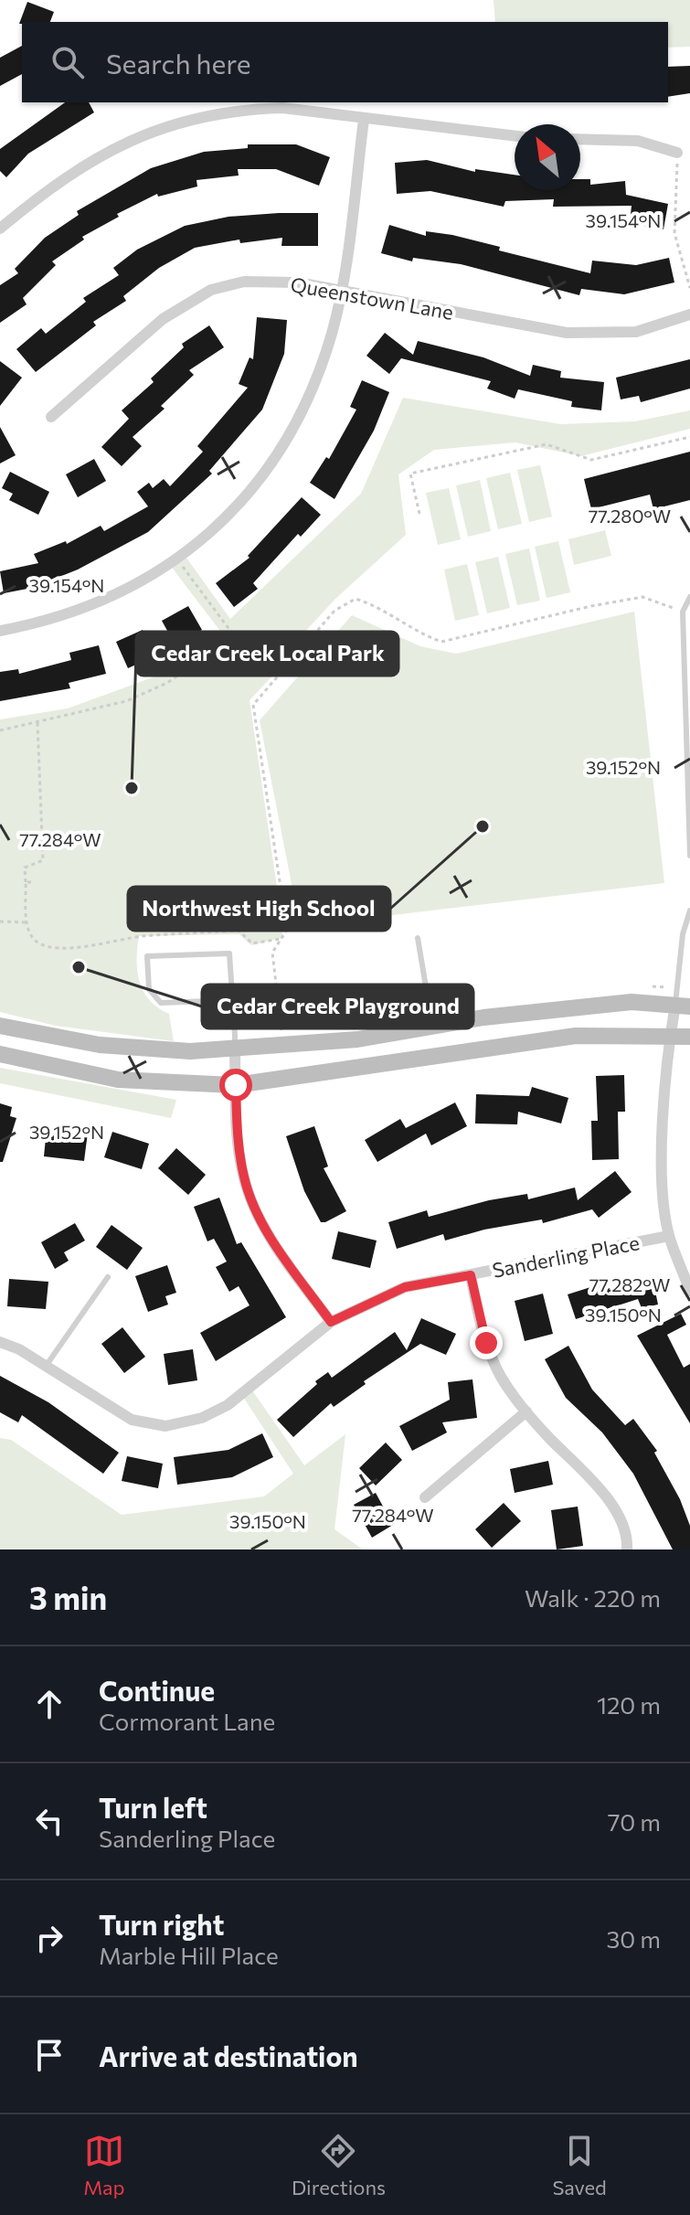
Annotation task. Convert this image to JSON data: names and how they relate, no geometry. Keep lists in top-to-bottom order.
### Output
{
  "streets": {
    "street": ["Queenstown Lane", "Sanderling Place"]
  },
  "places": ["Cedar Creek Local Park", "Northwest High School", "Cedar Creek Playground"],
  "north": "top left",
  "page": {
    "search": "Search here",
    "heading": ["3 min", "Walk · 220 m"],
    "list": [
      ["Continue", "Cormorant Lane", "120 m"],
      ["Turn left", "Sanderling Place", "70 m"],
      ["Turn right", "Marble Hill Place", "30 m"],
      "Arrive at destination"
    ],
    "nav": ["Map", "Directions", "Saved"]
  },
  "coordinates": [
    "39.154°N",
    "77.280°W",
    "39.152°N",
    "77.284°W",
    "77.282°W",
    "39.150°N"
  ]
}
